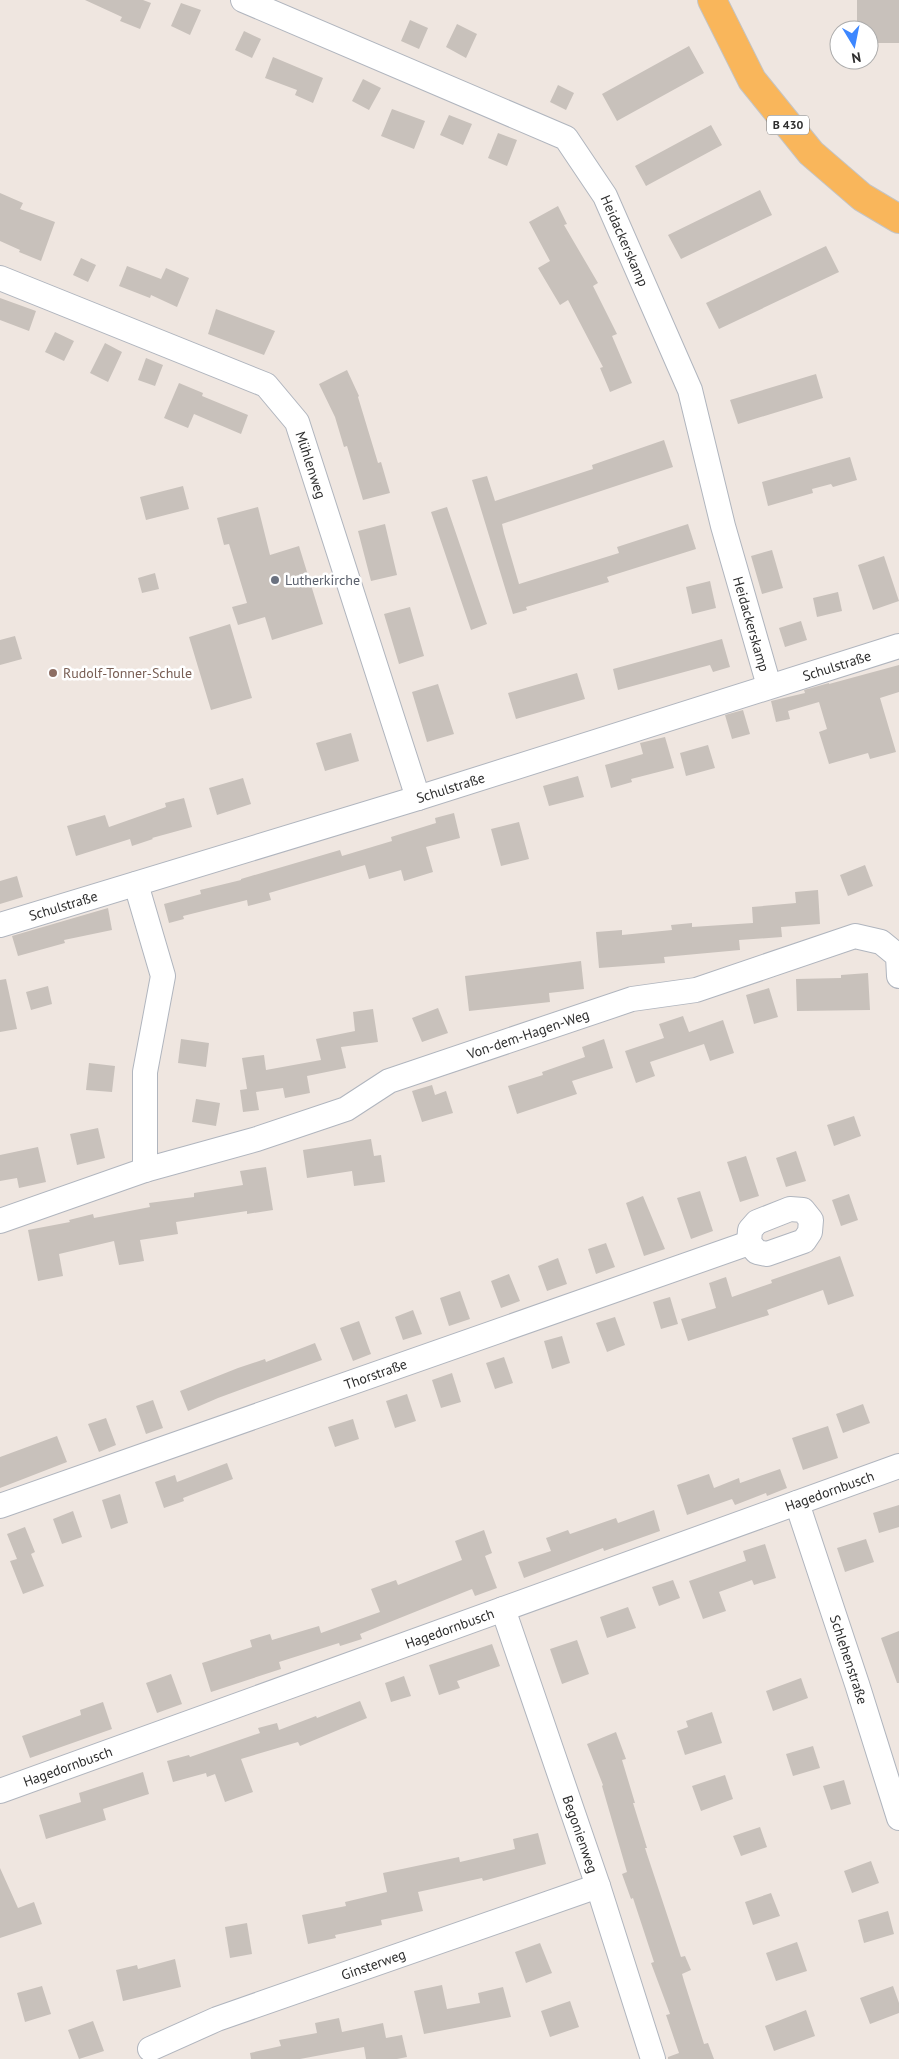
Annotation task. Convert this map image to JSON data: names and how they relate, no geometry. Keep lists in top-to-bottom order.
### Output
{
  "streets": {
    "main road": ["B 430"],
    "street": [
      "Heidackerskamp",
      "Mühlenweg",
      "Schulstraße",
      "Von-dem-Hagen-Weg",
      "Thorstraße",
      "Hagedornbusch",
      "Schlehenstraße",
      "Begonienweg",
      "Ginsterweg"
    ]
  },
  "crossings": [
    ["Heidackerskamp", "Schulstraße"],
    ["Mühlenweg", "Schulstraße"],
    ["Hagedornbusch", "Schlehenstraße"],
    ["Hagedornbusch", "Begonienweg"],
    ["Begonienweg", "Ginsterweg"]
  ],
  "places": ["Lutherkirche", "Rudolf-Tonner-Schule"],
  "north": "bottom"
}
